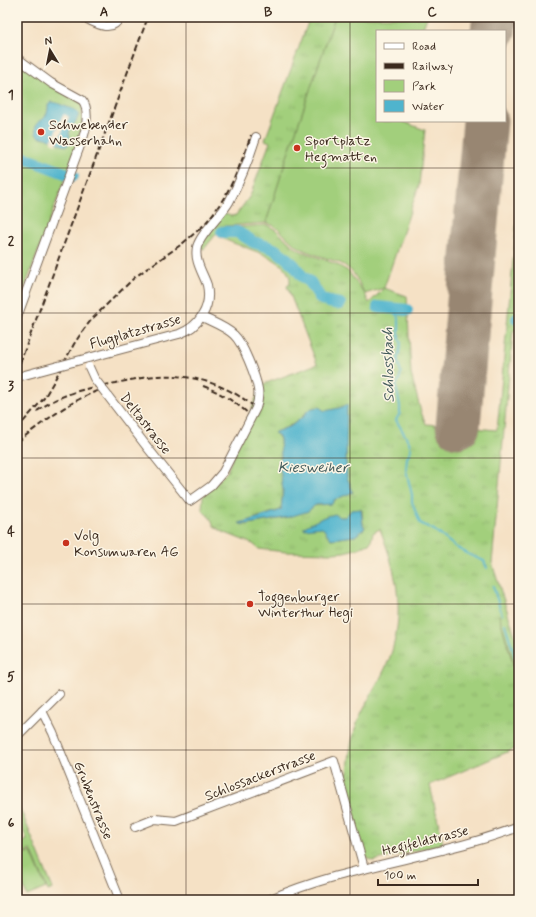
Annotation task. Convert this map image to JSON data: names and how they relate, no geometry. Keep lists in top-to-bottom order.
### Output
{
  "streets": {
    "street": [
      "Flugplatzstrasse",
      "Deltastrasse",
      "Schlossackerstrasse",
      "Grubenstrasse",
      "Hegifeldstrasse"
    ]
  },
  "crossings": [
    ["Flugplatzstrasse", "Deltastrasse"],
    ["Schlossackerstrasse", "Hegifeldstrasse"]
  ],
  "water": ["Schlossbach", "Kiesweiher"],
  "places": [
    "Schwebender Wasserhahn",
    "Sportplatz Hegmatten",
    "Volg Konsumwaren AG",
    "Toggenburger Winterthur Hegi"
  ],
  "legend": [
    "Road",
    "Railway",
    "Park",
    "Water"
  ],
  "scale_bar": "100 m",
  "north": "top",
  "grid": {
    "columns": ["A", "B", "C"],
    "rows": [
      "1",
      "2",
      "3",
      "4",
      "5",
      "6"
    ]
  }
}
